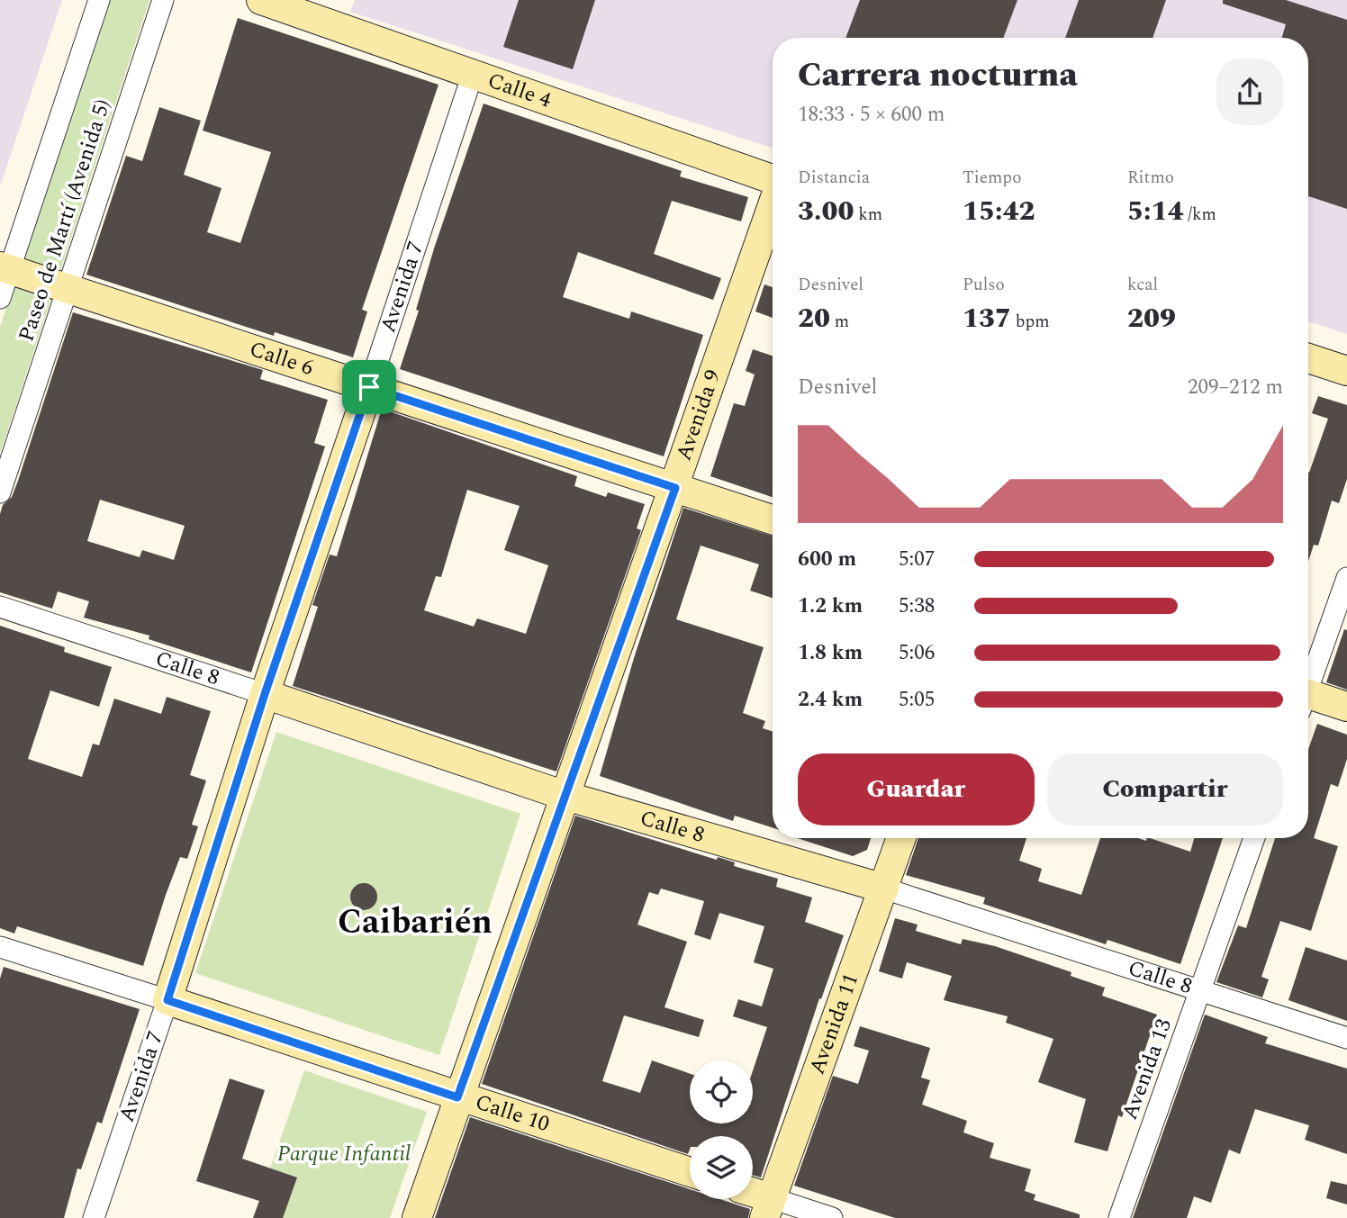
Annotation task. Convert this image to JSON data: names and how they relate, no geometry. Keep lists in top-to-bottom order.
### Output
{
  "streets": {
    "street": [
      "Calle 4",
      "Paseo de Martí (Avenida 5)",
      "Avenida 7",
      "Calle 6",
      "Avenida 9",
      "Calle 8",
      "Avenida 11",
      "Avenida 13",
      "Calle 10"
    ]
  },
  "crossings": [
    ["Calle 4", "Avenida 7"],
    ["Paseo de Martí (Avenida 5)", "Calle 6"],
    ["Avenida 7", "Calle 6"],
    ["Avenida 7", "Calle 8"],
    ["Avenida 7", "Calle 10"],
    ["Calle 6", "Avenida 9"],
    ["Avenida 9", "Calle 8"],
    ["Avenida 9", "Calle 10"],
    ["Calle 8", "Avenida 11"],
    ["Calle 8", "Avenida 13"]
  ],
  "districts": ["Caibarién"],
  "parks": ["Parque Infantil"],
  "page": {
    "heading": ["Carrera nocturna", "18:33 · 5 × 600 m"],
    "stats": [
      ["Distancia", "3.00 km"],
      ["Tiempo", "15:42"],
      ["Ritmo", "5:14 /km"],
      ["Desnivel", "20 m"],
      ["Pulso", "137 bpm"],
      ["kcal", "209"]
    ],
    "chart": ["Desnivel", "209–212 m"],
    "list": [
      {
        "name": "600 m",
        "note": "5:07"
      },
      {
        "name": "1.2 km",
        "note": "5:38"
      },
      {
        "name": "1.8 km",
        "note": "5:06"
      },
      {
        "name": "2.4 km",
        "note": "5:05"
      }
    ],
    "buttons": ["Guardar", "Compartir"]
  }
}
